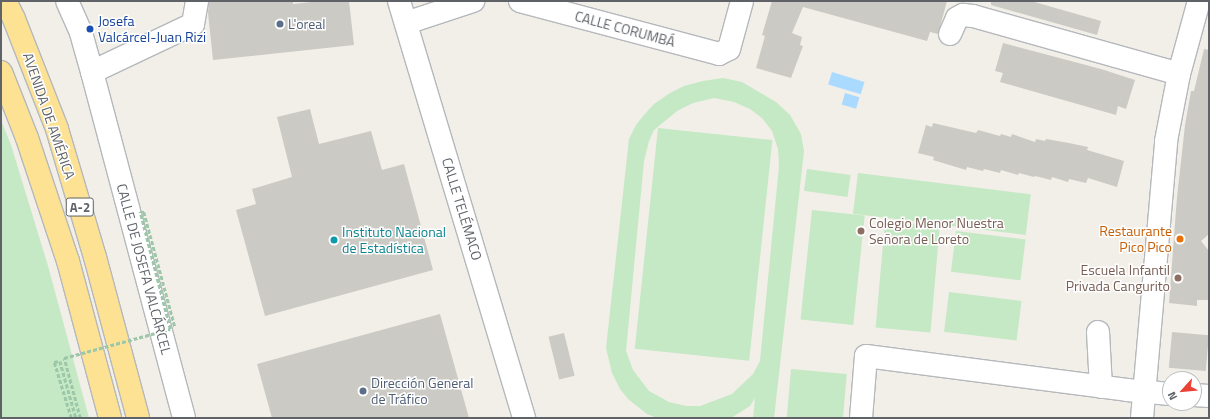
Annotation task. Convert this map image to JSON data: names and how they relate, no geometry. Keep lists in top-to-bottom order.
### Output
{
  "streets": {
    "highway": ["AVENIDA DE AMÉRICA", "A-2"],
    "street": ["CALLE CORUMBÁ", "CALLE TELÉMACO", "CALLE DE JOSEFA VALCÁRCEL"]
  },
  "places": [
    "L'oreal",
    "Josefa Valcárcel-Juan Rizi",
    "Colegio Menor Nuestra Señora de Loreto",
    "Restaurante Pico Pico",
    "Instituto Nacional de Estadística",
    "Escuela Infantil Privada Cangurito",
    "Dirección General de Tráfico"
  ],
  "north": "bottom left"
}
